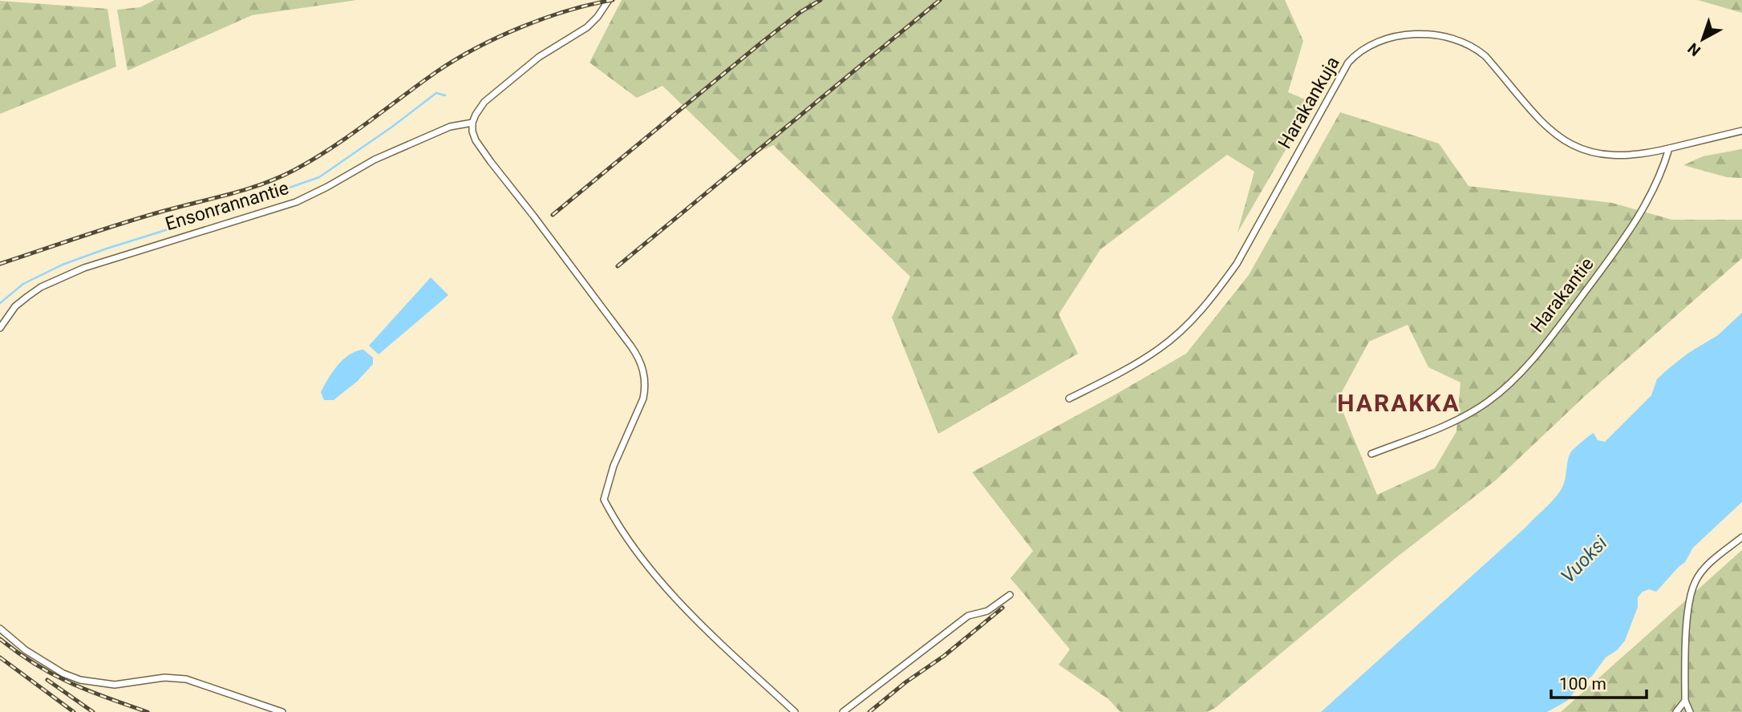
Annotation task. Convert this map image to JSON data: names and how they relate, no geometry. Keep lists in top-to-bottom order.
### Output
{
  "streets": {
    "street": ["Harakankuja", "Ensonrannantie", "Harakantie"]
  },
  "crossings": [
    ["Harakankuja", "Harakantie"]
  ],
  "districts": ["HARAKKA"],
  "water": ["Vuoksi"],
  "scale_bar": "100 m",
  "north": "bottom left"
}
